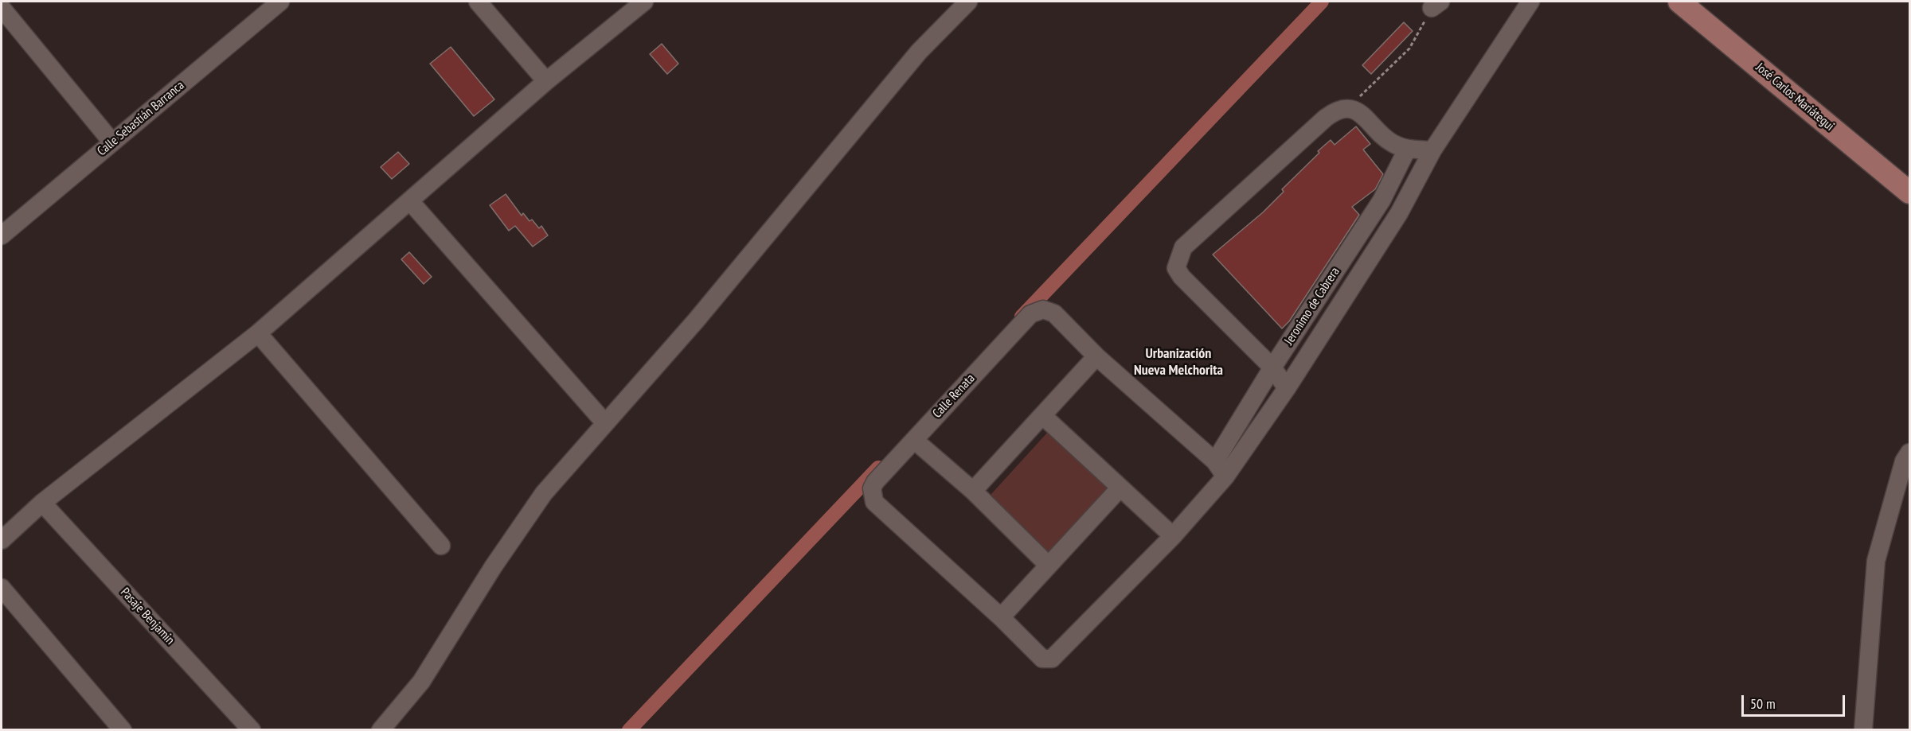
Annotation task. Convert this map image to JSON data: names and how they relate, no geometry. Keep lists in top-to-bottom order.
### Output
{
  "streets": {
    "main road": ["José Carlos Mariátegui"],
    "street": [
      "Calle Sebastián Barranca",
      "Jeronimo de Cabrera",
      "Calle Renata",
      "Pasaje Benjamin"
    ]
  },
  "districts": ["Urbanización Nueva Melchorita"],
  "scale_bar": "50 m"
}
